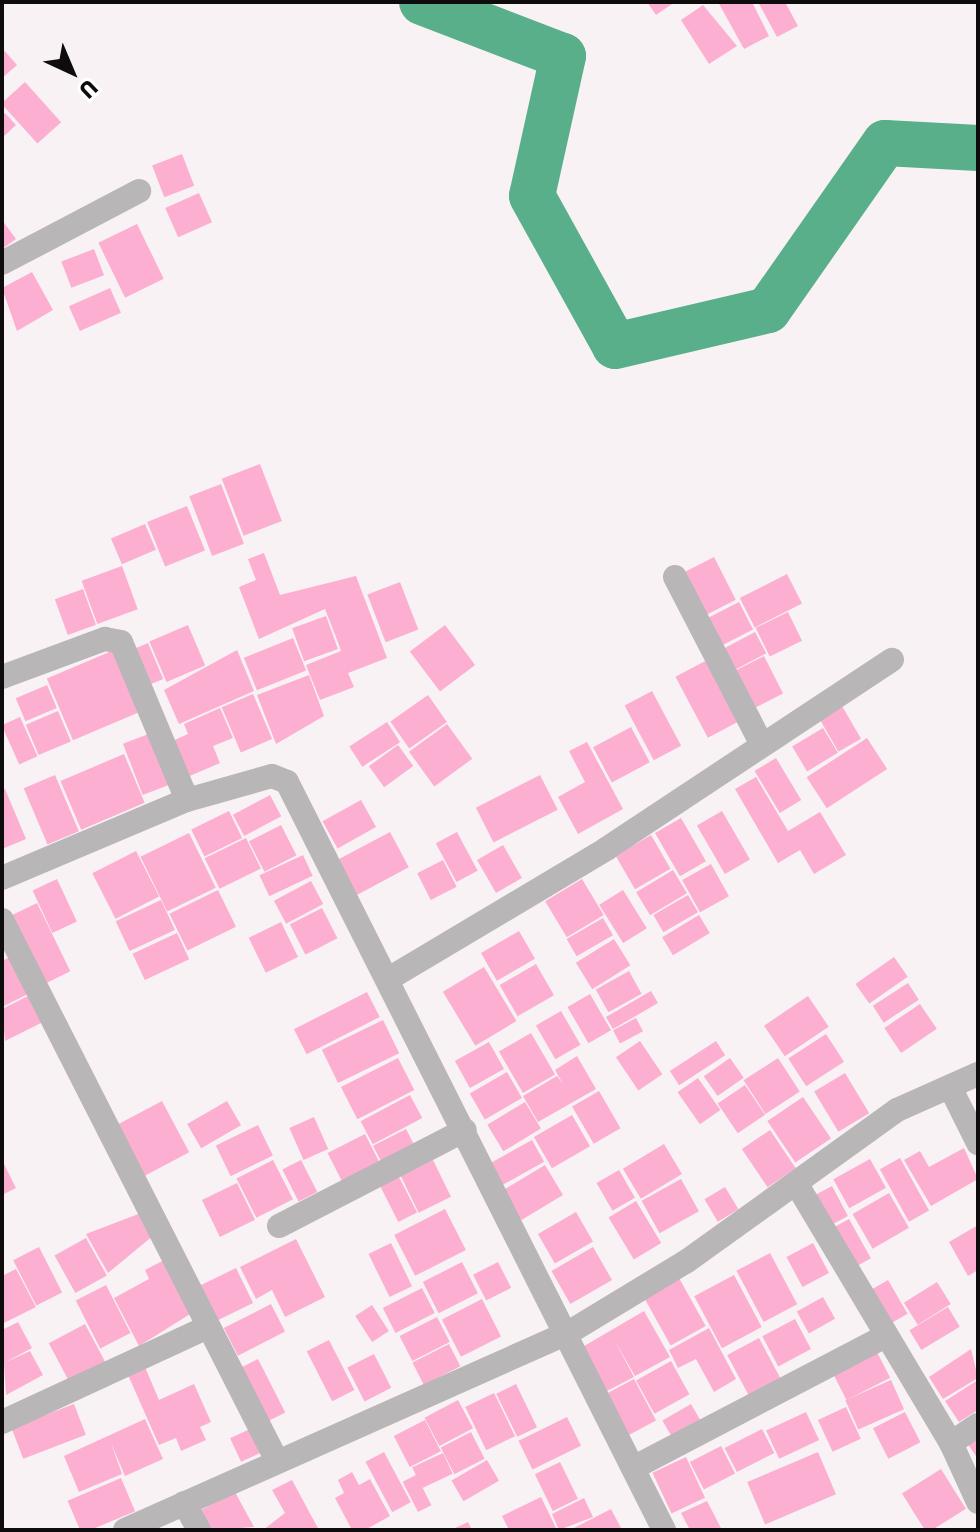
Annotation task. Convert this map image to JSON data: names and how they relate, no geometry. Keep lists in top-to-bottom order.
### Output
{
  "north": "bottom right"
}
